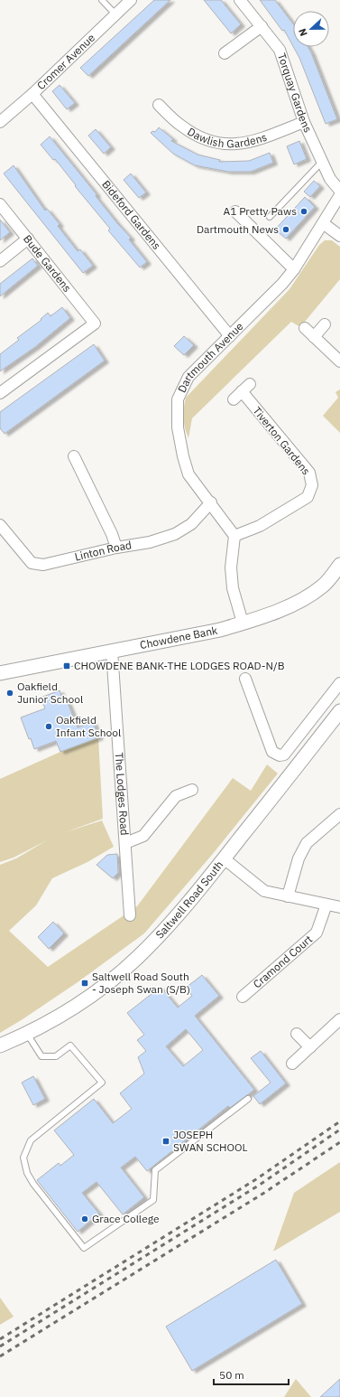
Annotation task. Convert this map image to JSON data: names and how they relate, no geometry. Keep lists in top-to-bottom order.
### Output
{
  "streets": {
    "street": [
      "Cromer Avenue",
      "Torquay Gardens",
      "Dawlish Gardens",
      "Bideford Gardens",
      "Bude Gardens",
      "Dartmouth Avenue",
      "Tiverton Gardens",
      "Linton Road",
      "Chowdene Bank",
      "The Lodges Road",
      "Saltwell Road South",
      "Cramond Court"
    ]
  },
  "crossings": [
    ["Cromer Avenue", "Bideford Gardens"],
    ["Torquay Gardens", "Dawlish Gardens"],
    ["Bideford Gardens", "Dartmouth Avenue"],
    ["Dartmouth Avenue", "Tiverton Gardens"],
    ["Dartmouth Avenue", "Linton Road"],
    ["Chowdene Bank", "The Lodges Road"]
  ],
  "places": {
    "other": [
      "A1 Pretty Paws",
      "Dartmouth News",
      "Oakfield Junior School",
      "Oakfield Infant School",
      "Grace College"
    ],
    "transit": ["CHOWDENE BANK-THE LODGES ROAD-N/B", "Saltwell Road South - Joseph Swan (S/B)", "JOSEPH SWAN SCHOOL"]
  },
  "scale_bar": "50 m",
  "north": "left"
}
